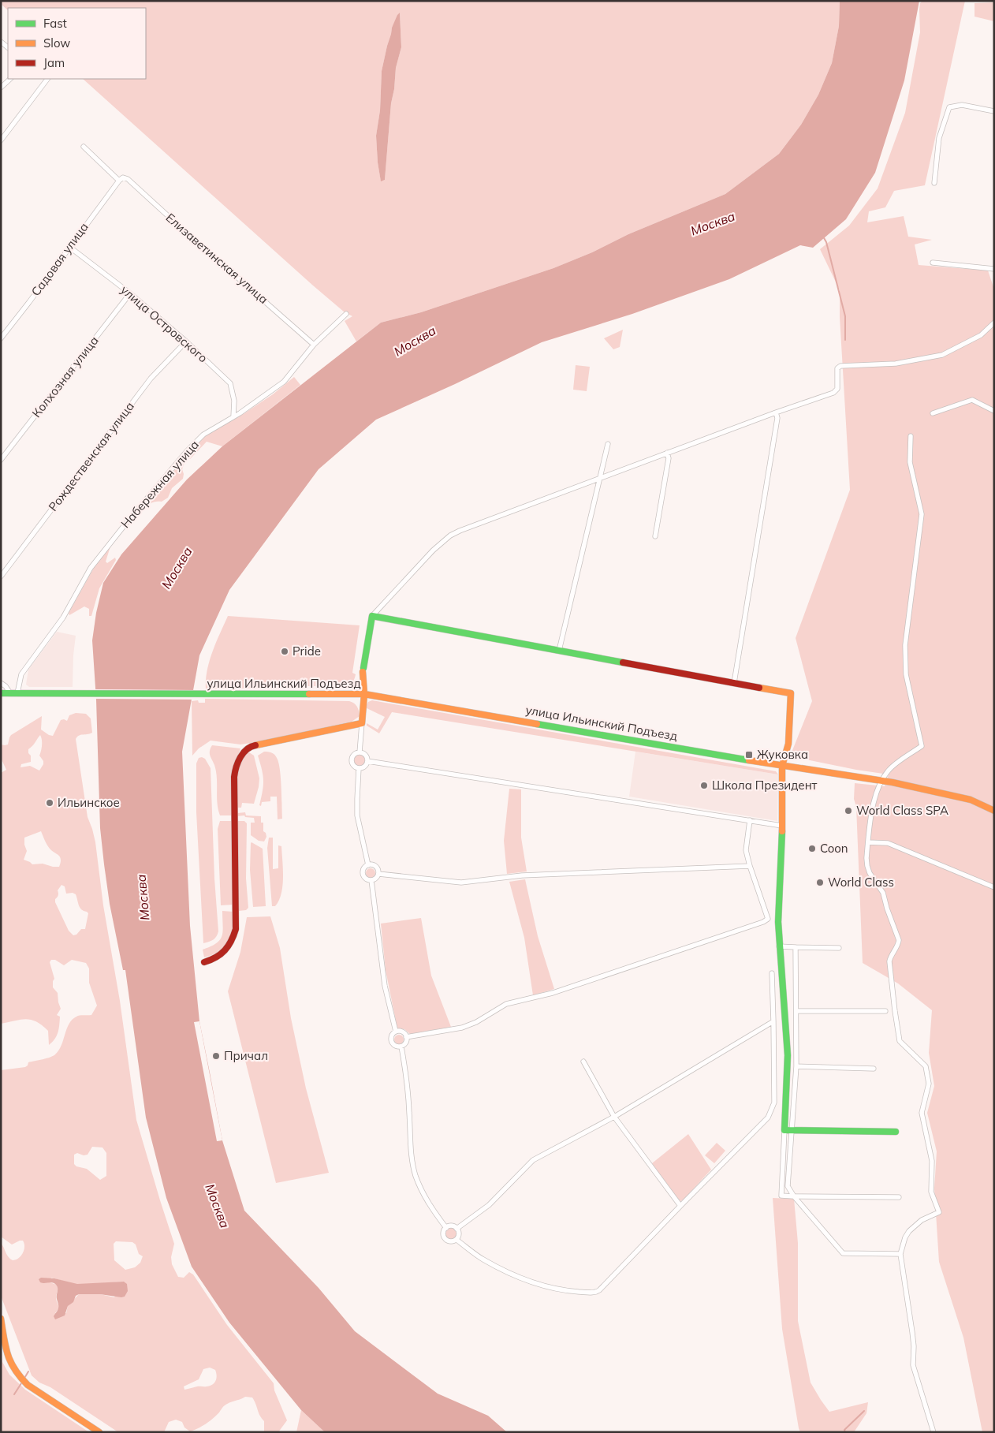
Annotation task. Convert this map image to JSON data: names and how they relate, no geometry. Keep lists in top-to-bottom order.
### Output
{
  "streets": {
    "street": [
      "Елизаветинская улица",
      "Садовая улица",
      "улица Островского",
      "Колхозная улица",
      "Рождественская улица",
      "Набережная улица",
      "улица Ильинский Подъезд"
    ]
  },
  "crossings": [
    ["Елизаветинская улица", "Садовая улица"],
    ["Елизаветинская улица", "Набережная улица"],
    ["Садовая улица", "улица Островского"],
    ["улица Островского", "Колхозная улица"],
    ["улица Островского", "Рождественская улица"],
    ["улица Островского", "Набережная улица"],
    ["Набережная улица", "улица Ильинский Подъезд"]
  ],
  "water": ["Москва"],
  "places": {
    "other": [
      "Pride",
      "Школа Президент",
      "Ильинское",
      "World Class SPA",
      "Coon",
      "World Class",
      "Причал"
    ],
    "transit": ["Жуковка"]
  },
  "legend": ["Fast", "Slow", "Jam"]
}
